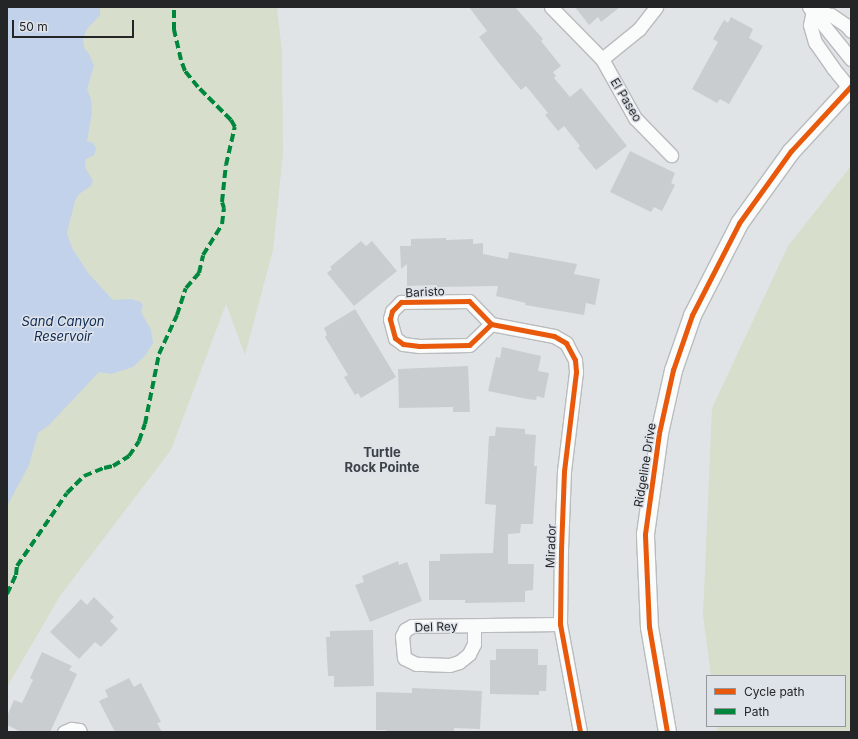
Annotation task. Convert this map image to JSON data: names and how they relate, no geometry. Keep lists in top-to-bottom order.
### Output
{
  "streets": {
    "street": [
      "El Paseo",
      "Baristo",
      "Ridgeline Drive",
      "Mirador",
      "Del Rey"
    ]
  },
  "crossings": [
    ["Baristo", "Mirador"],
    ["Mirador", "Del Rey"]
  ],
  "districts": ["Turtle Rock Pointe"],
  "water": ["Sand Canyon Reservoir"],
  "legend": ["Cycle path", "Path"],
  "scale_bar": "50 m"
}
